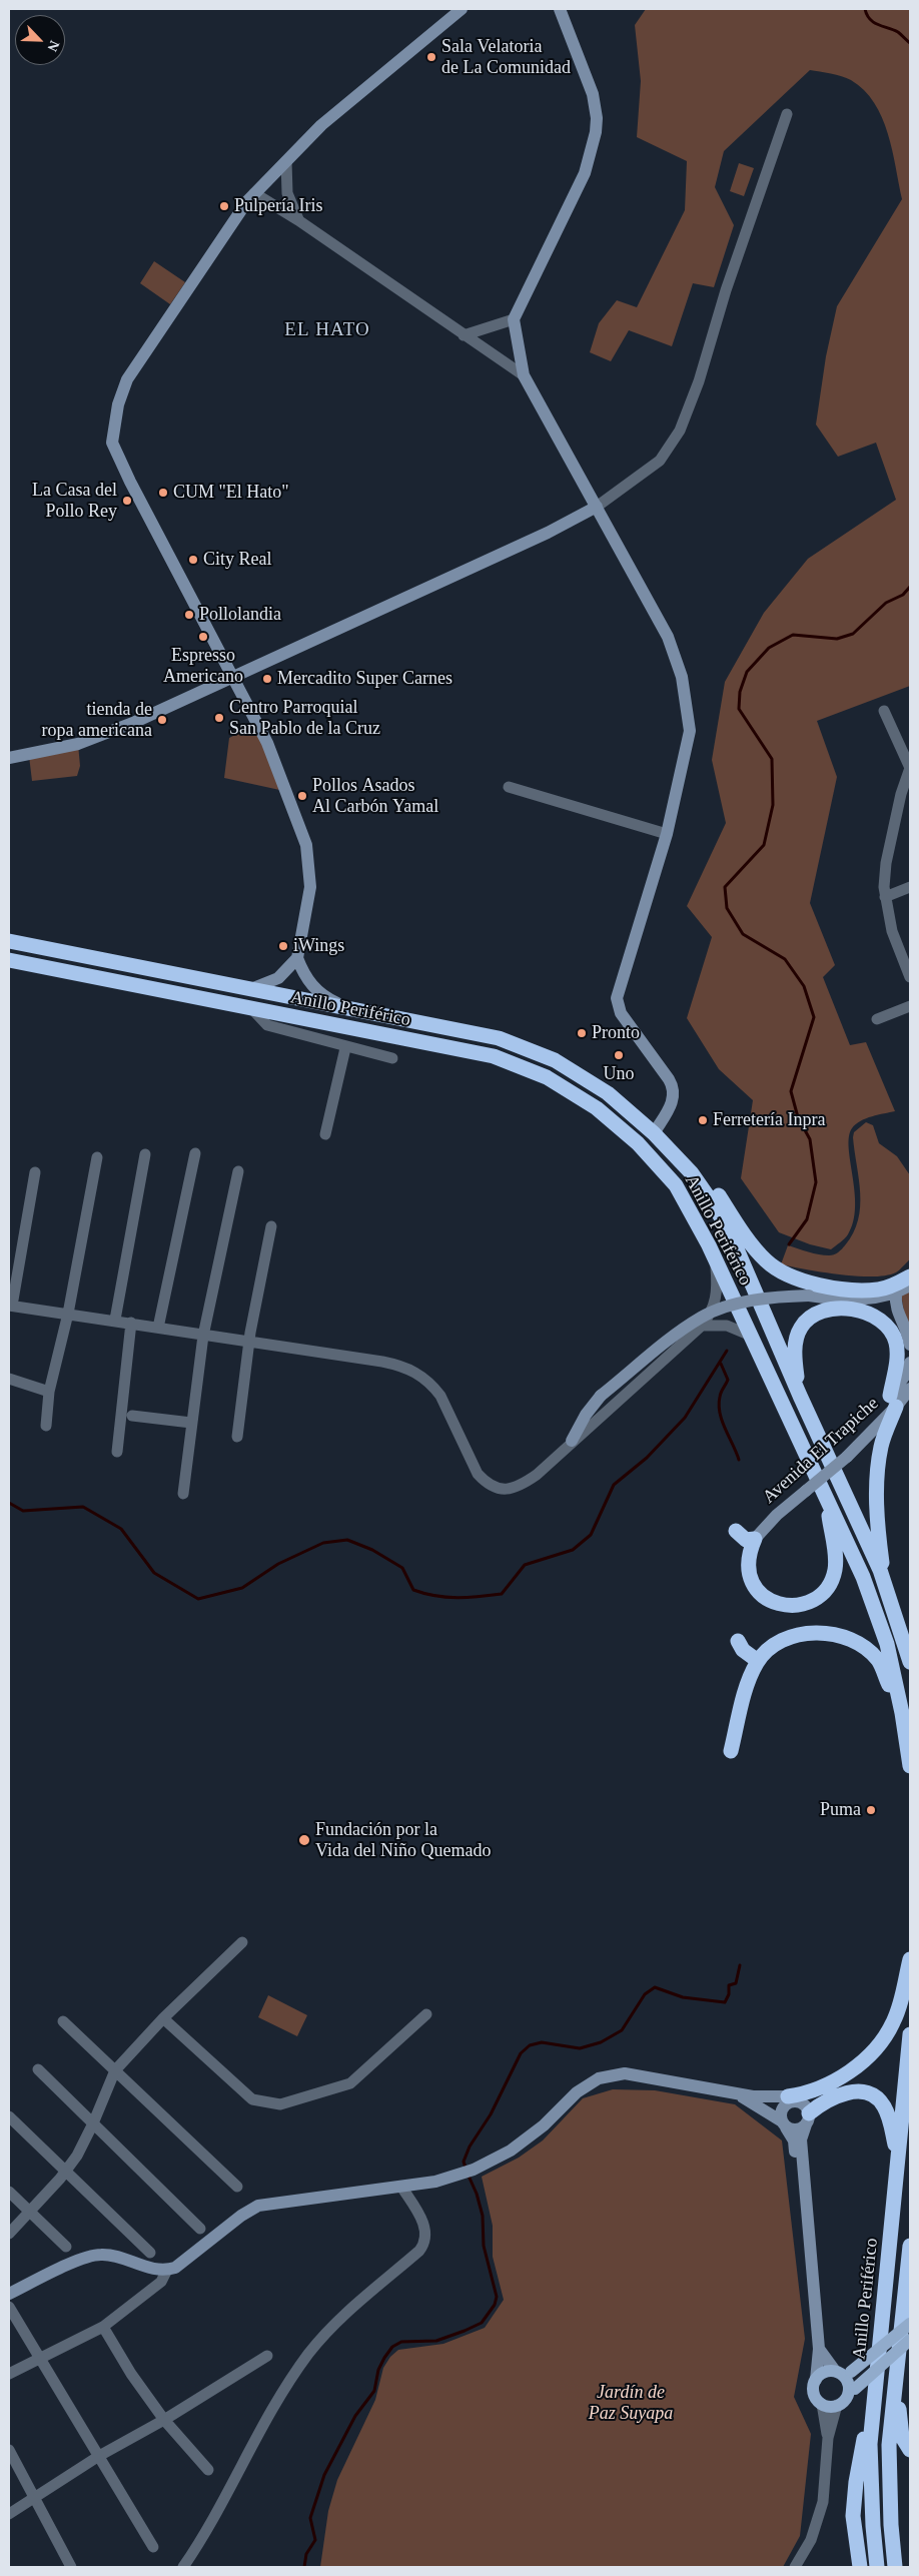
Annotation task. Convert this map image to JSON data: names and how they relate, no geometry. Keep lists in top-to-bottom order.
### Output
{
  "streets": {
    "highway": ["Anillo Periférico"],
    "street": ["Avenida El Trapiche"]
  },
  "districts": ["EL HATO"],
  "parks": ["Jardín de Paz Suyapa"],
  "places": [
    "Sala Velatoria de La Comunidad",
    "Pulpería Iris",
    "CUM \"El Hato\"",
    "La Casa del Pollo Rey",
    "City Real",
    "Pollolandia",
    "Espresso Americano",
    "Mercadito Super Carnes",
    "Centro Parroquial San Pablo de la Cruz",
    "tienda de ropa americana",
    "Pollos Asados Al Carbón Yamal",
    "iWings",
    "Pronto",
    "Uno",
    "Ferretería Inpra",
    "Puma",
    "Fundación por la Vida del Niño Quemado"
  ],
  "north": "bottom right"
}
